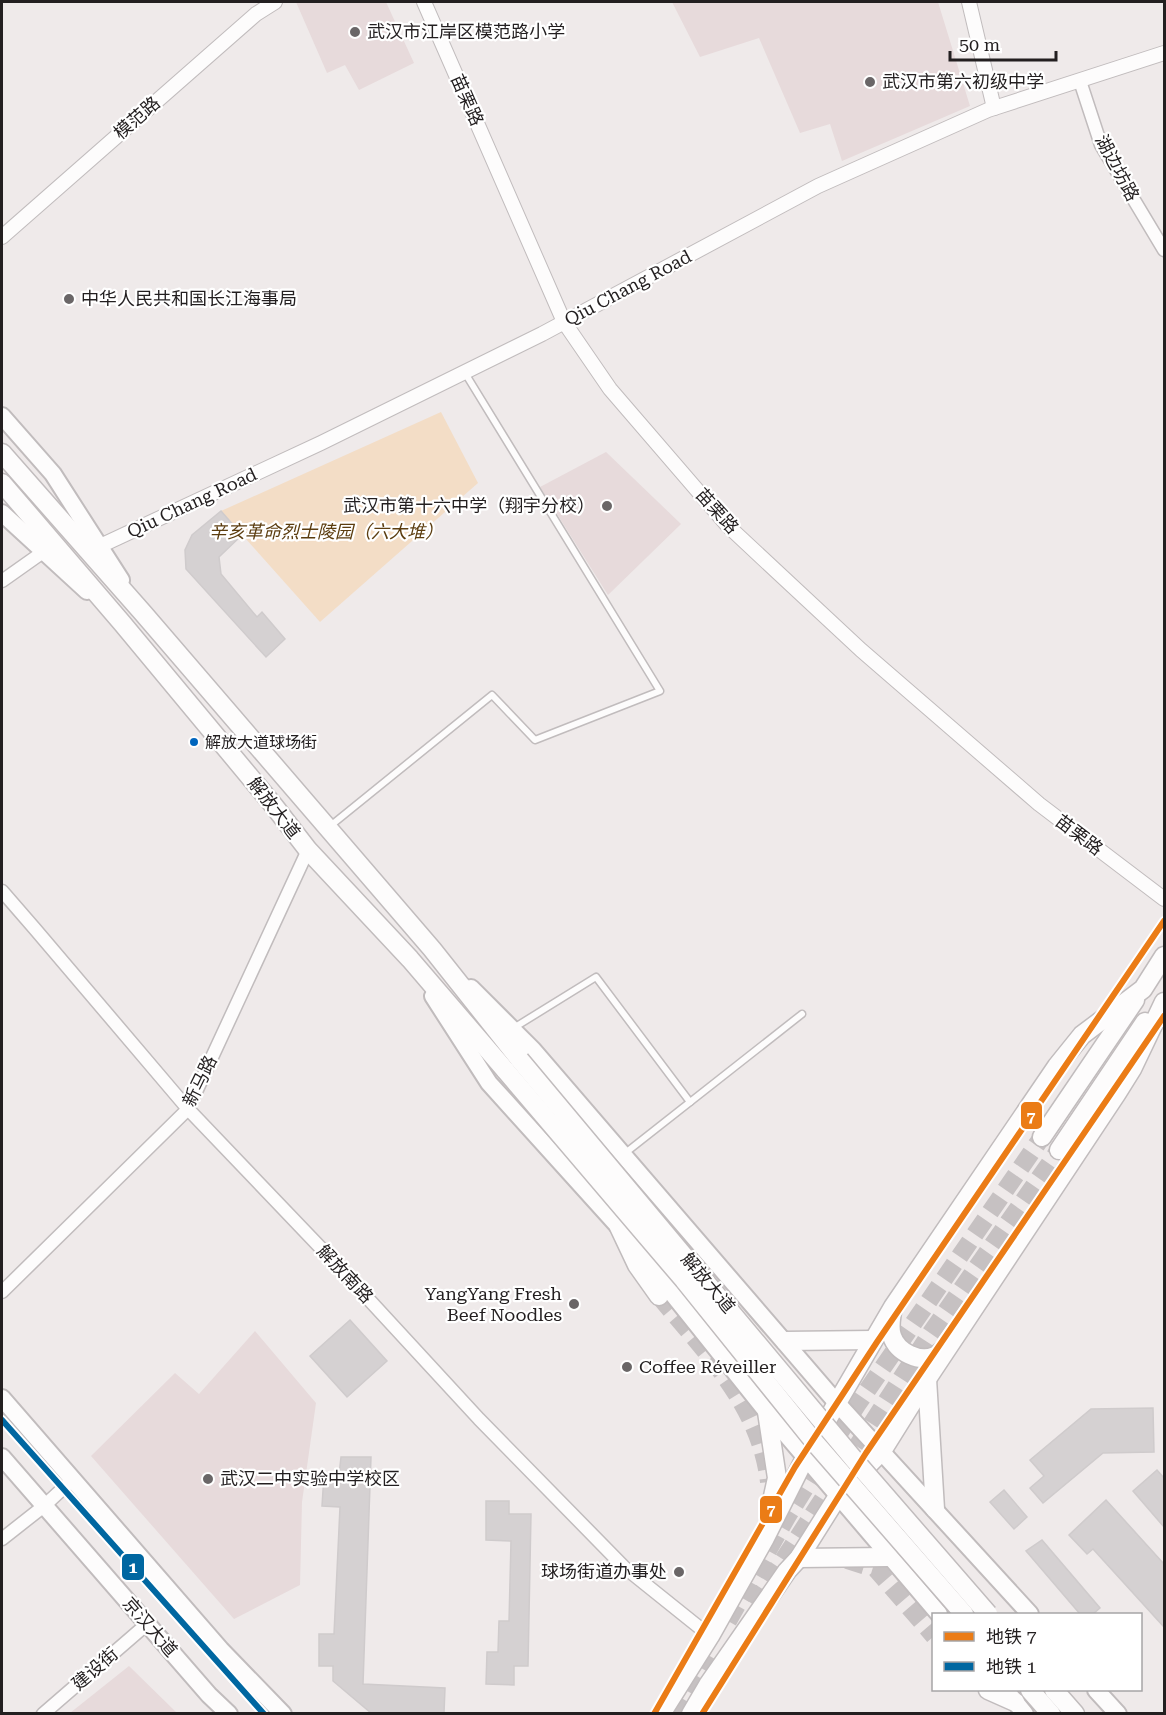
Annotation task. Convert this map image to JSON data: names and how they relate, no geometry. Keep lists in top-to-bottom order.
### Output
{
  "streets": {
    "main road": ["解放大道", "京汉大道"],
    "street": [
      "苗栗路",
      "模范路",
      "湖边坊路",
      "Qiu Chang Road",
      "新马路",
      "解放南路",
      "建设街"
    ]
  },
  "crossings": [
    ["苗栗路", "Qiu Chang Road"],
    ["湖边坊路", "Qiu Chang Road"],
    ["Qiu Chang Road", "解放大道"],
    ["解放大道", "新马路"],
    ["新马路", "解放南路"],
    ["京汉大道", "建设街"]
  ],
  "parks": ["辛亥革命烈士陵园（六大堆）"],
  "places": [
    "武汉市江岸区模范路小学",
    "武汉市第六初级中学",
    "中华人民共和国长江海事局",
    "武汉市第十六中学（翔宇分校）",
    "解放大道球场街",
    "YangYang Fresh Beef Noodles",
    "Coffee Réveiller",
    "武汉二中实验中学校区",
    "球场街道办事处"
  ],
  "lines": ["metro line 7", "metro line 1"],
  "legend": ["地铁 7", "地铁 1"],
  "scale_bar": "50 m"
}
